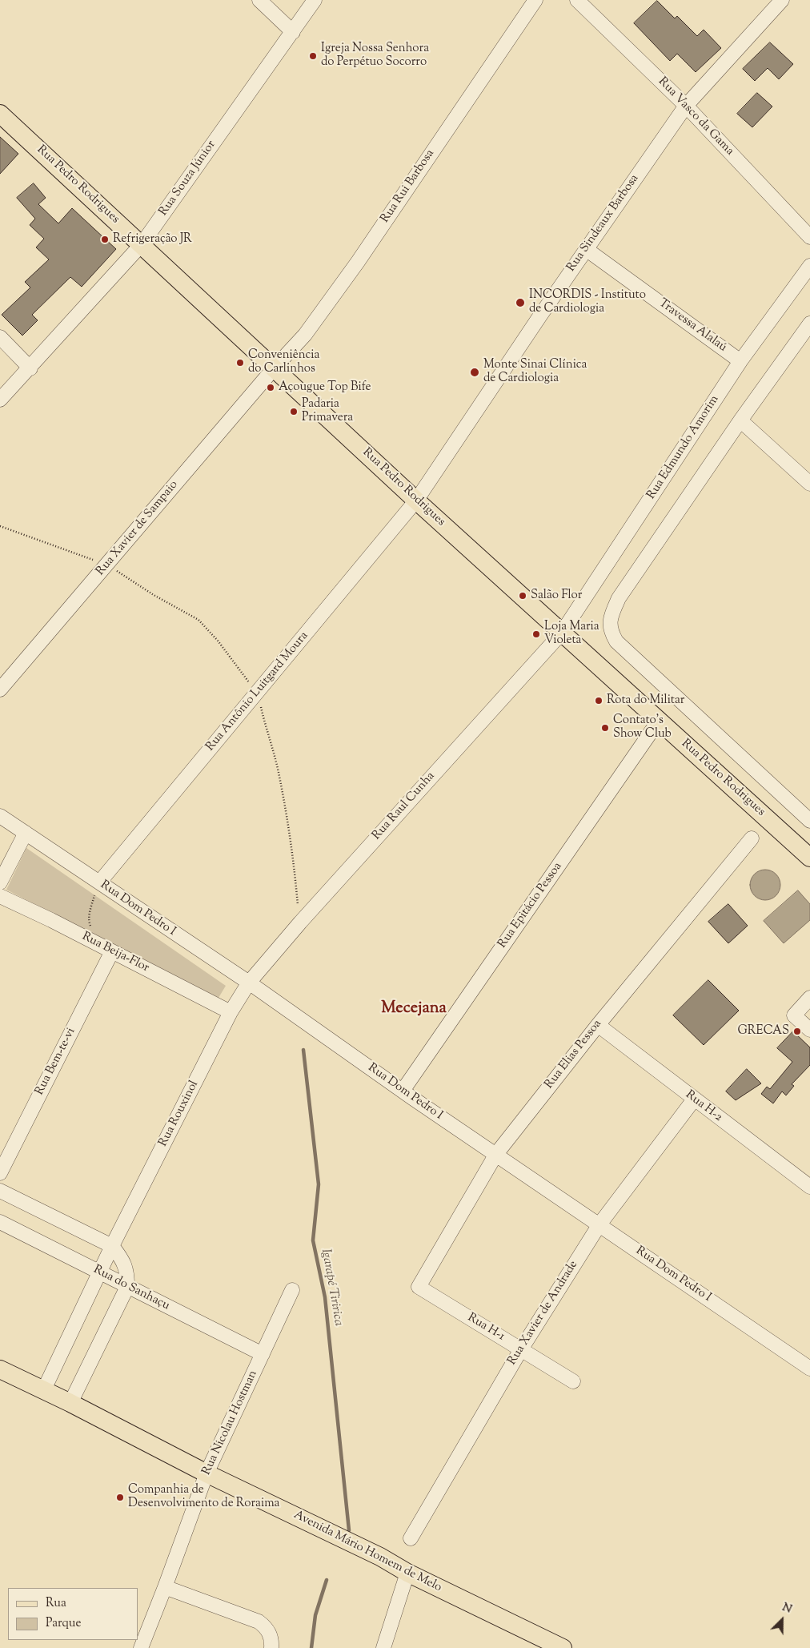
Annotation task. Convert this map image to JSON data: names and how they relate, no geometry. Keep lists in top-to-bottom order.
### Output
{
  "streets": {
    "main road": ["Rua Pedro Rodrigues", "Avenida Mário Homem de Melo"],
    "street": [
      "Rua Vasco da Gama",
      "Rua Souza Júnior",
      "Rua Rui Barbosa",
      "Rua Sindeaux Barbosa",
      "Travessa Alalaú",
      "Rua Edmundo Amorim",
      "Rua Xavier de Sampaio",
      "Rua Antônio Luitgard Moura",
      "Rua Raul Cunha",
      "Rua Epitácio Pessoa",
      "Rua Dom Pedro I",
      "Rua Beija-Flor",
      "Rua Elias Pessoa",
      "Rua Bem-te-vi",
      "Rua H-2",
      "Rua Rouxinol",
      "Rua do Sanhaçu",
      "Rua Xavier de Andrade",
      "Rua H-1",
      "Rua Nicolau Hostman"
    ]
  },
  "crossings": [
    ["Rua Vasco da Gama", "Rua Sindeaux Barbosa"],
    ["Rua Souza Júnior", "Rua Pedro Rodrigues"],
    ["Rua Pedro Rodrigues", "Rua Rui Barbosa"],
    ["Rua Pedro Rodrigues", "Rua Sindeaux Barbosa"],
    ["Rua Pedro Rodrigues", "Rua Edmundo Amorim"],
    ["Rua Pedro Rodrigues", "Rua Xavier de Sampaio"],
    ["Rua Pedro Rodrigues", "Rua Antônio Luitgard Moura"],
    ["Rua Pedro Rodrigues", "Rua Raul Cunha"],
    ["Rua Pedro Rodrigues", "Rua Epitácio Pessoa"],
    ["Rua Rui Barbosa", "Rua Xavier de Sampaio"],
    ["Rua Sindeaux Barbosa", "Travessa Alalaú"],
    ["Rua Sindeaux Barbosa", "Rua Antônio Luitgard Moura"],
    ["Travessa Alalaú", "Rua Edmundo Amorim"],
    ["Rua Edmundo Amorim", "Rua Raul Cunha"],
    ["Rua Antônio Luitgard Moura", "Rua Dom Pedro I"],
    ["Rua Raul Cunha", "Rua Dom Pedro I"],
    ["Rua Raul Cunha", "Rua Rouxinol"],
    ["Rua Epitácio Pessoa", "Rua Dom Pedro I"],
    ["Rua Dom Pedro I", "Rua Elias Pessoa"],
    ["Rua Dom Pedro I", "Rua Rouxinol"],
    ["Rua Dom Pedro I", "Rua Xavier de Andrade"],
    ["Rua Beija-Flor", "Rua Bem-te-vi"],
    ["Rua Beija-Flor", "Rua Rouxinol"],
    ["Rua Elias Pessoa", "Rua H-2"],
    ["Rua Elias Pessoa", "Rua H-1"],
    ["Rua H-2", "Rua Xavier de Andrade"],
    ["Rua Rouxinol", "Rua do Sanhaçu"],
    ["Rua Rouxinol", "Avenida Mário Homem de Melo"],
    ["Rua do Sanhaçu", "Rua Nicolau Hostman"],
    ["Rua Xavier de Andrade", "Rua H-1"],
    ["Rua Nicolau Hostman", "Avenida Mário Homem de Melo"]
  ],
  "districts": ["Mecejana"],
  "water": ["Igarapé Tiririca"],
  "places": [
    "Igreja Nossa Senhora do Perpétuo Socorro",
    "Refrigeração JR",
    "INCORDIS - Instituto de Cardiologia",
    "Conveniência do Carlinhos",
    "Monte Sinai Clínica de Cardiologia",
    "Açougue Top Bife",
    "Padaria Primavera",
    "Salão Flor",
    "Loja Maria Violeta",
    "Rota do Militar",
    "Contato's Show Club",
    "GRECAS",
    "Companhia de Desenvolvimento de Roraima"
  ],
  "legend": ["Rua", "Parque"],
  "north": "top right"
}
